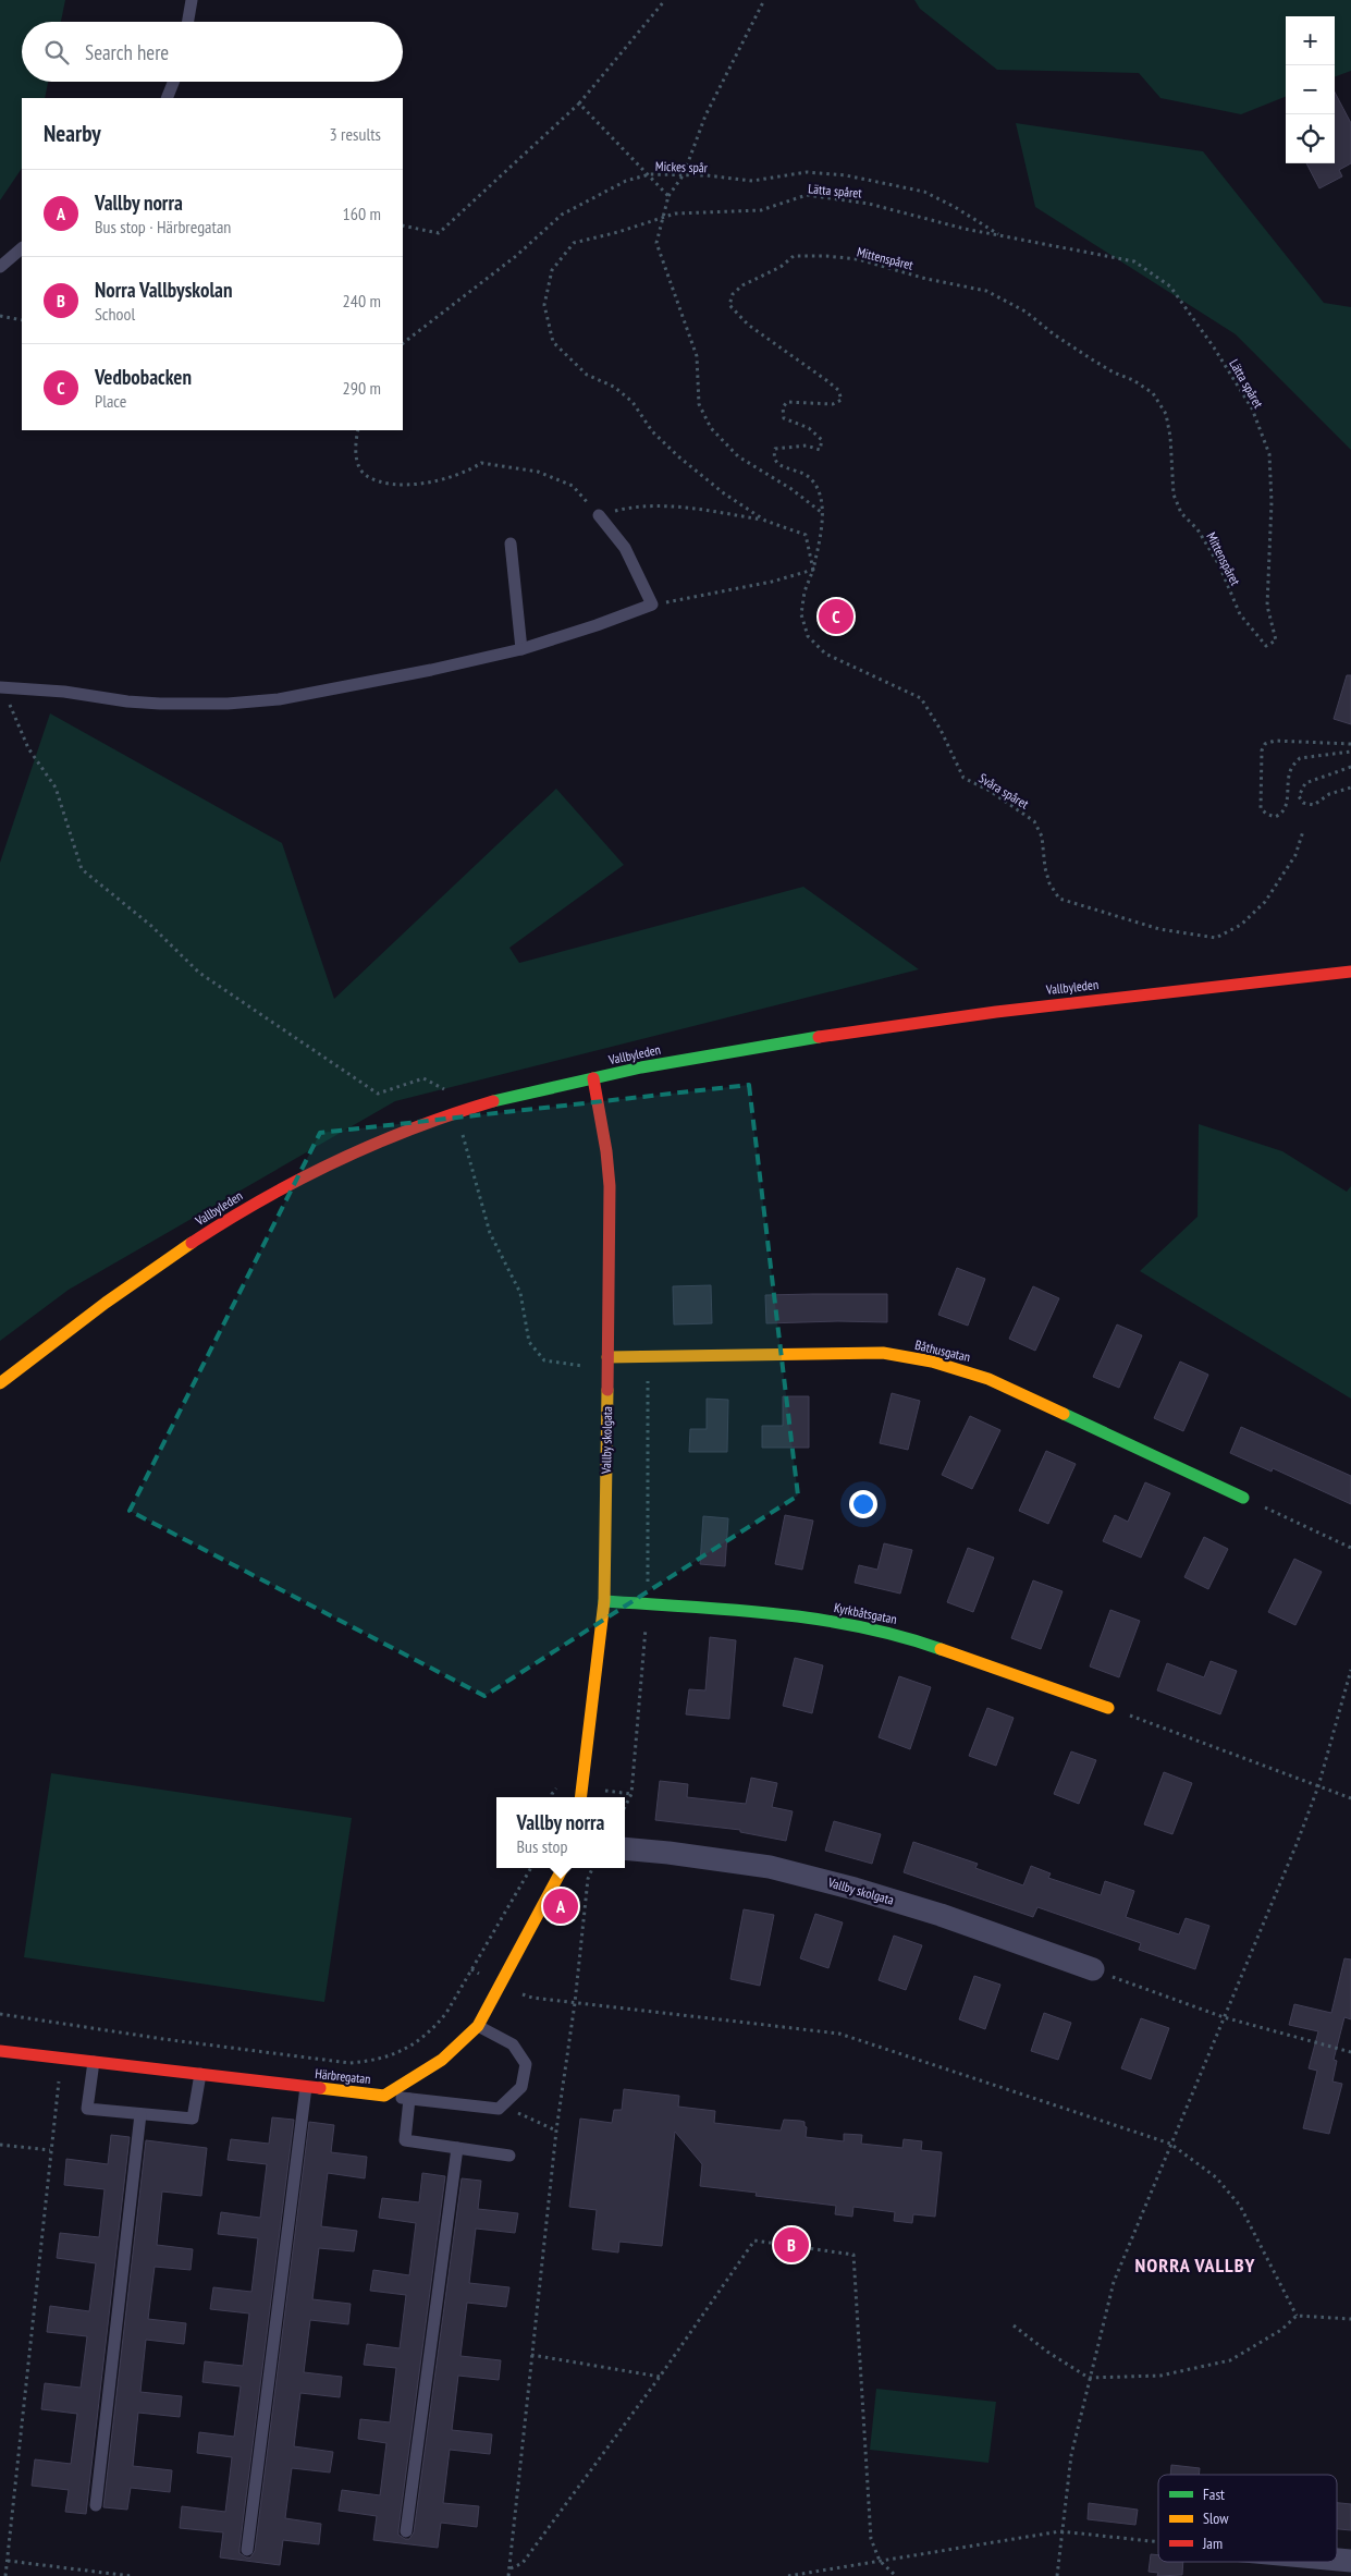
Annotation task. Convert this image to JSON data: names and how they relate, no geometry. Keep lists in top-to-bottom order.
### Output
{
  "streets": {
    "street": [
      "Vallbyleden",
      "Båthusgatan",
      "Vallby skolgata",
      "Kyrkbåtsgatan",
      "Härbregatan"
    ],
    "path": [
      "Mickes spår",
      "Lätta spåret",
      "Mittenspåret",
      "Svåra spåret"
    ]
  },
  "crossings": [
    ["Mickes spår", "Lätta spåret"],
    ["Lätta spåret", "Mittenspåret"],
    ["Lätta spåret", "Svåra spåret"],
    ["Mittenspåret", "Svåra spåret"],
    ["Vallbyleden", "Vallby skolgata"],
    ["Båthusgatan", "Vallby skolgata"],
    ["Vallby skolgata", "Kyrkbåtsgatan"]
  ],
  "districts": ["NORRA VALLBY"],
  "legend": ["Fast", "Slow", "Jam"],
  "page": {
    "map_buttons": ["+", "−"],
    "search": "Search here",
    "heading": ["Nearby", "3 results"],
    "list": [
      {
        "mark": "A",
        "name": "Vallby norra",
        "note": "Bus stop · Härbregatan",
        "value": "160 m"
      },
      {
        "mark": "B",
        "name": "Norra Vallbyskolan",
        "note": "School",
        "value": "240 m"
      },
      {
        "mark": "C",
        "name": "Vedbobacken",
        "note": "Place",
        "value": "290 m"
      }
    ],
    "pins": ["C", "A", "B"],
    "popup": ["Vallby norra", "Bus stop"]
  }
}
